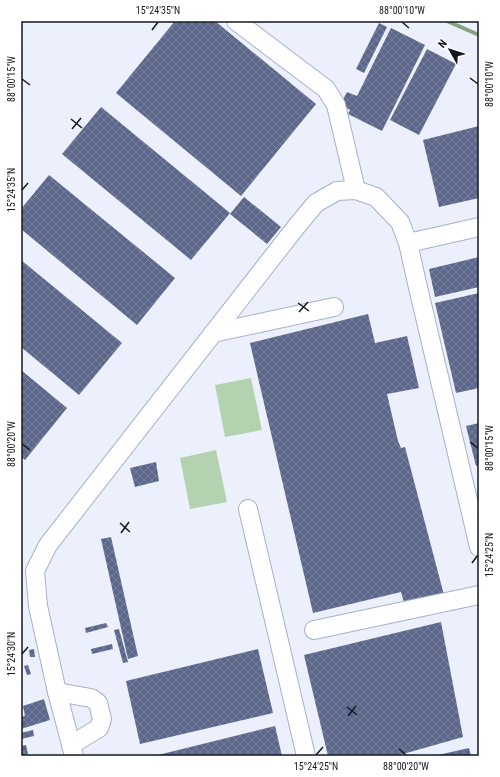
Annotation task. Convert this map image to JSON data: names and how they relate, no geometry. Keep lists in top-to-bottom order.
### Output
{
  "north": "top left",
  "coordinates": [
    "15°24'35\"N",
    "88°00'10\"W",
    "88°00'15\"W",
    "88°00'20\"W",
    "15°24'25\"N",
    "15°24'30\"N"
  ]
}
